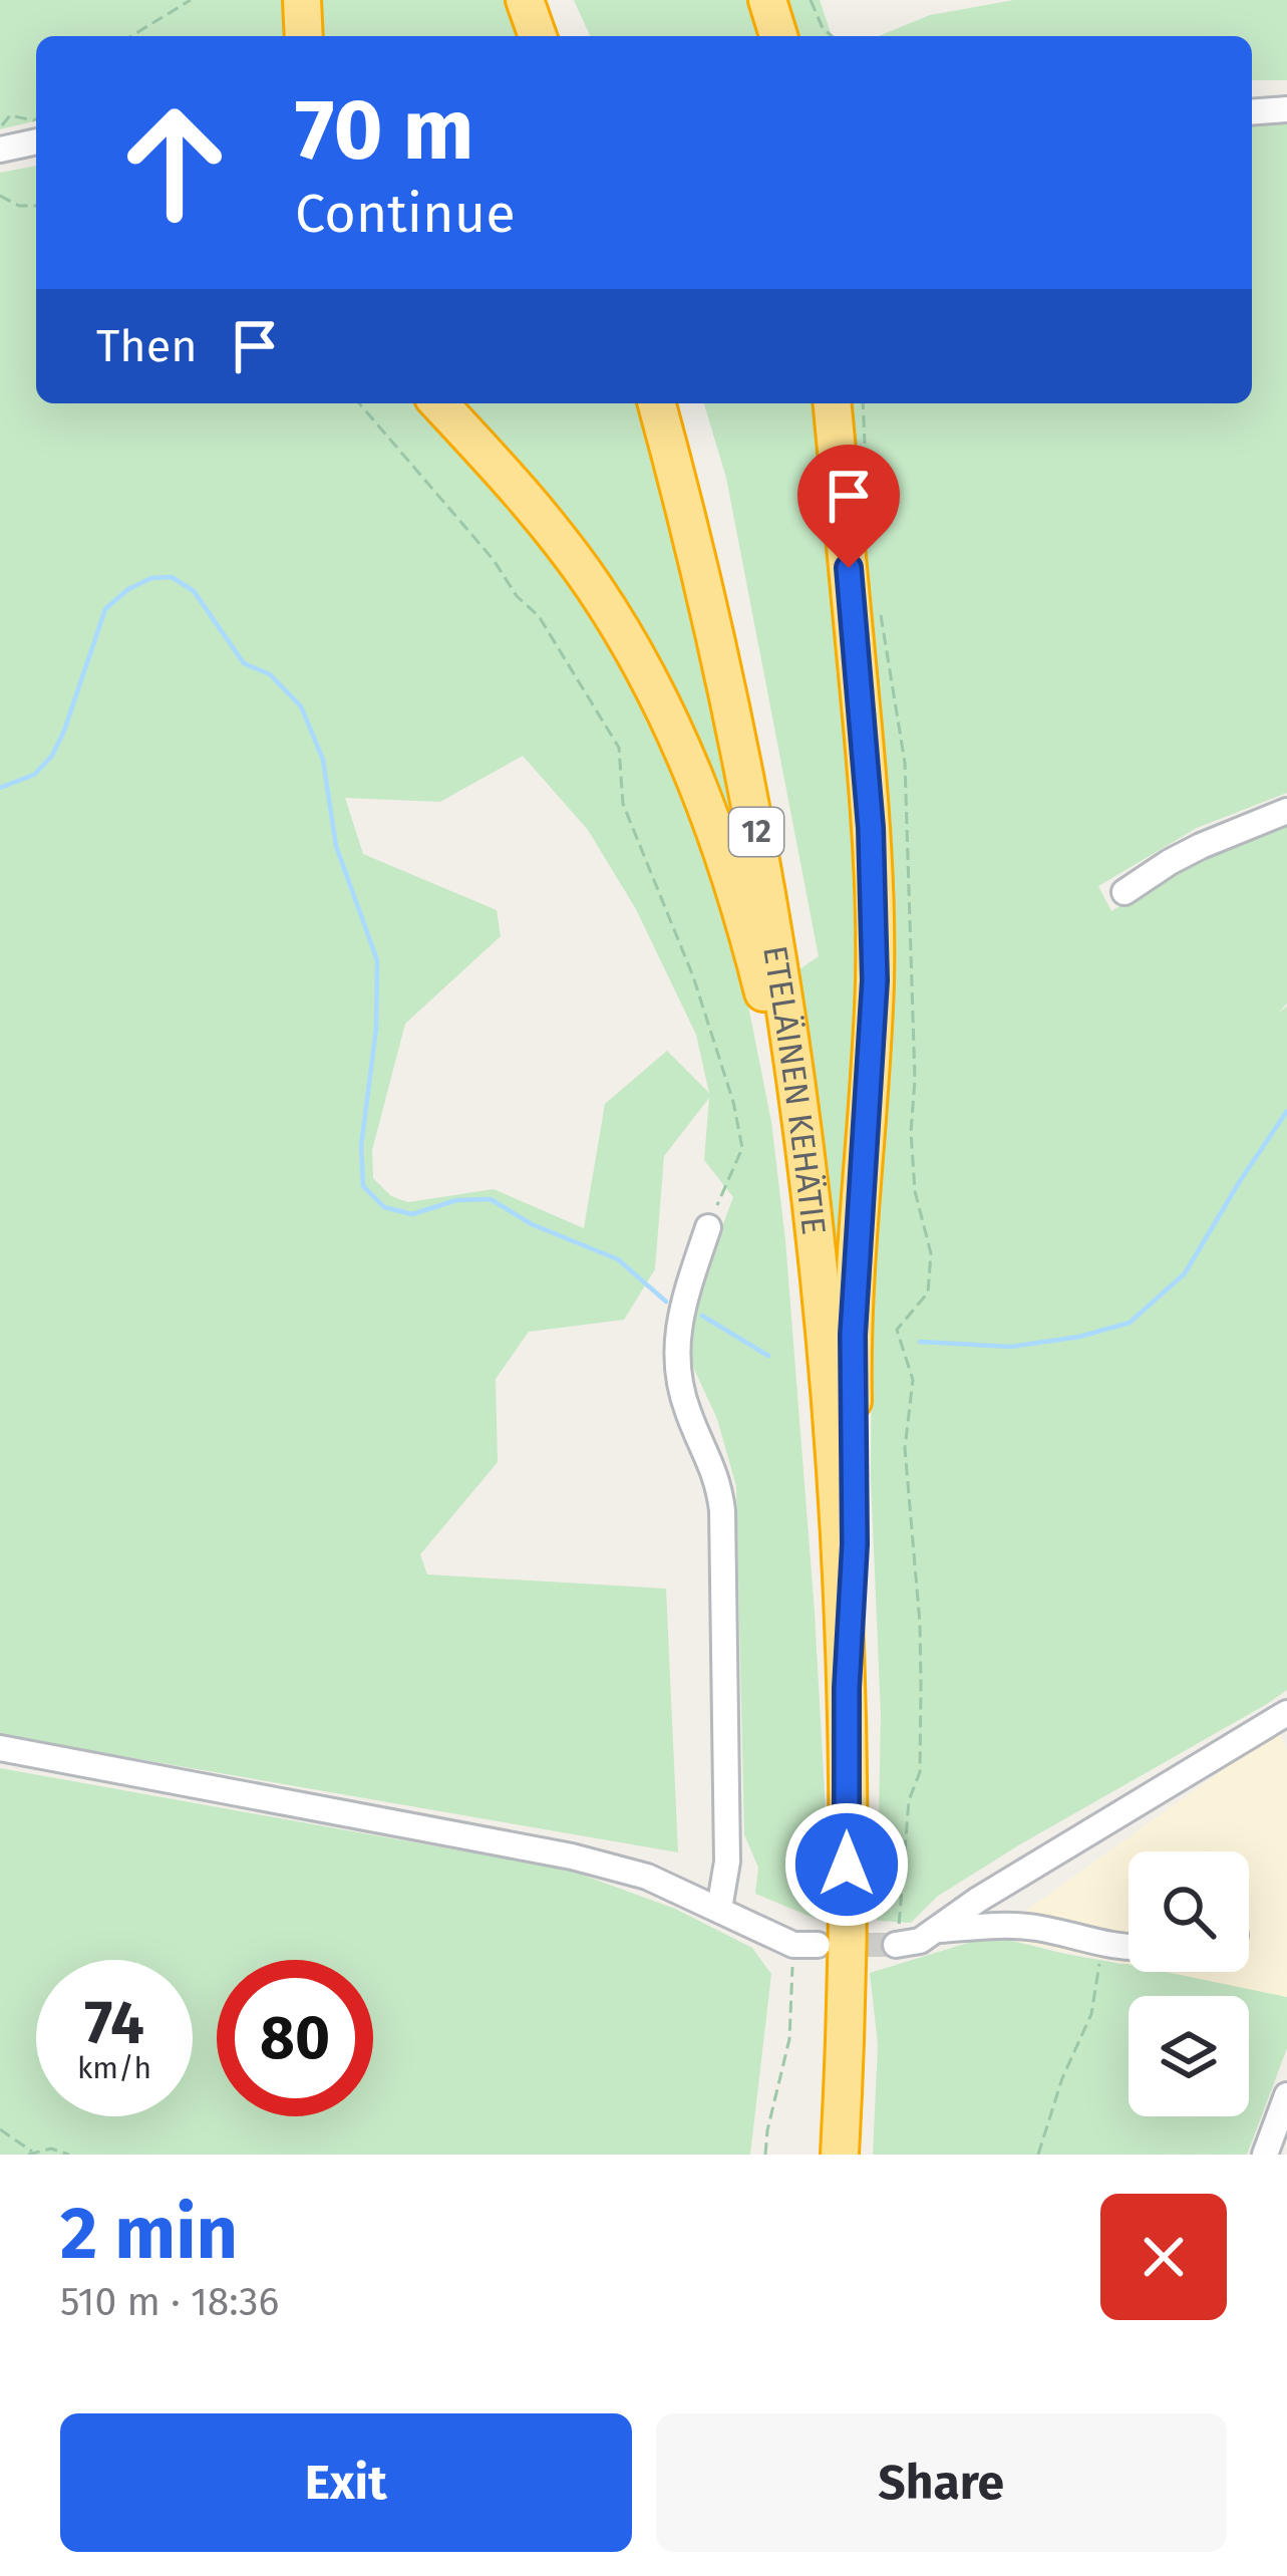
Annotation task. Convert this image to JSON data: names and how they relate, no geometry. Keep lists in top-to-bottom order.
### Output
{
  "streets": {
    "highway": ["12", "ETELÄINEN KEHÄTIE"]
  },
  "page": {
    "turn": ["70 m", "Continue"],
    "then": "Then",
    "speed": "74 km/h",
    "limit": "80",
    "heading": ["2 min", "510 m · 18:36"],
    "buttons": ["Exit", "Share"]
  }
}
